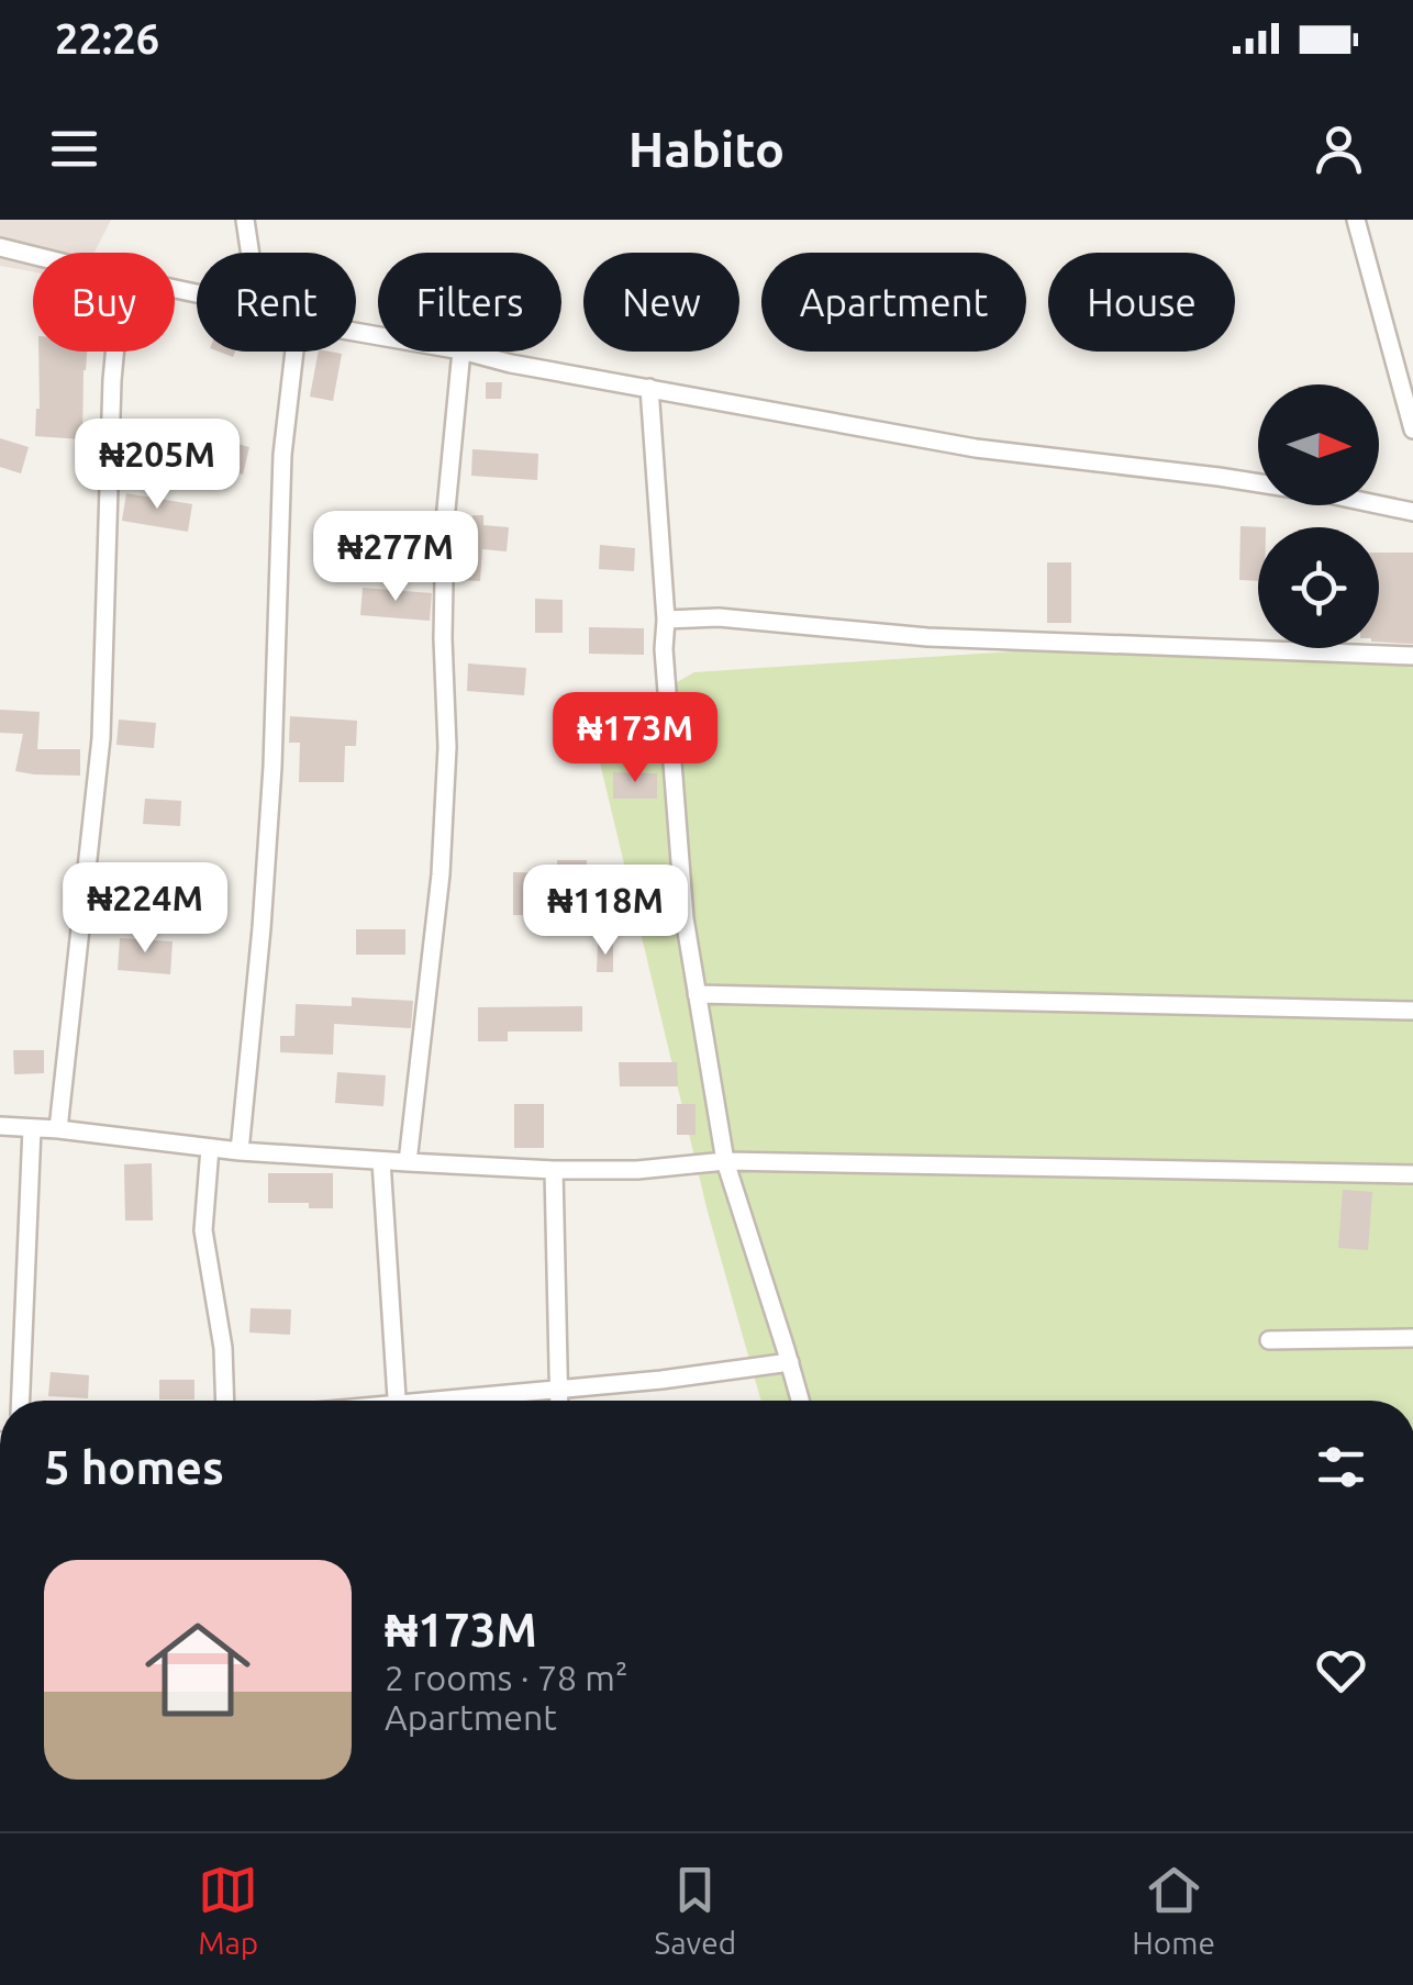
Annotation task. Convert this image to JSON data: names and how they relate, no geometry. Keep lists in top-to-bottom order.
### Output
{
  "north": "right",
  "page": {
    "status": "22:26",
    "header": "Habito",
    "chip": [
      "Buy",
      "Rent",
      "Filters",
      "New",
      "Apartment",
      "House"
    ],
    "price": [
      "₦205M",
      "₦277M",
      "₦173M",
      "₦224M",
      "₦118M"
    ],
    "heading": "5 homes",
    "list": [
      {
        "name": "₦173M",
        "note": "2 rooms · 78 m² · Apartment"
      }
    ],
    "tabs": ["Map", "Saved", "Home"]
  }
}
